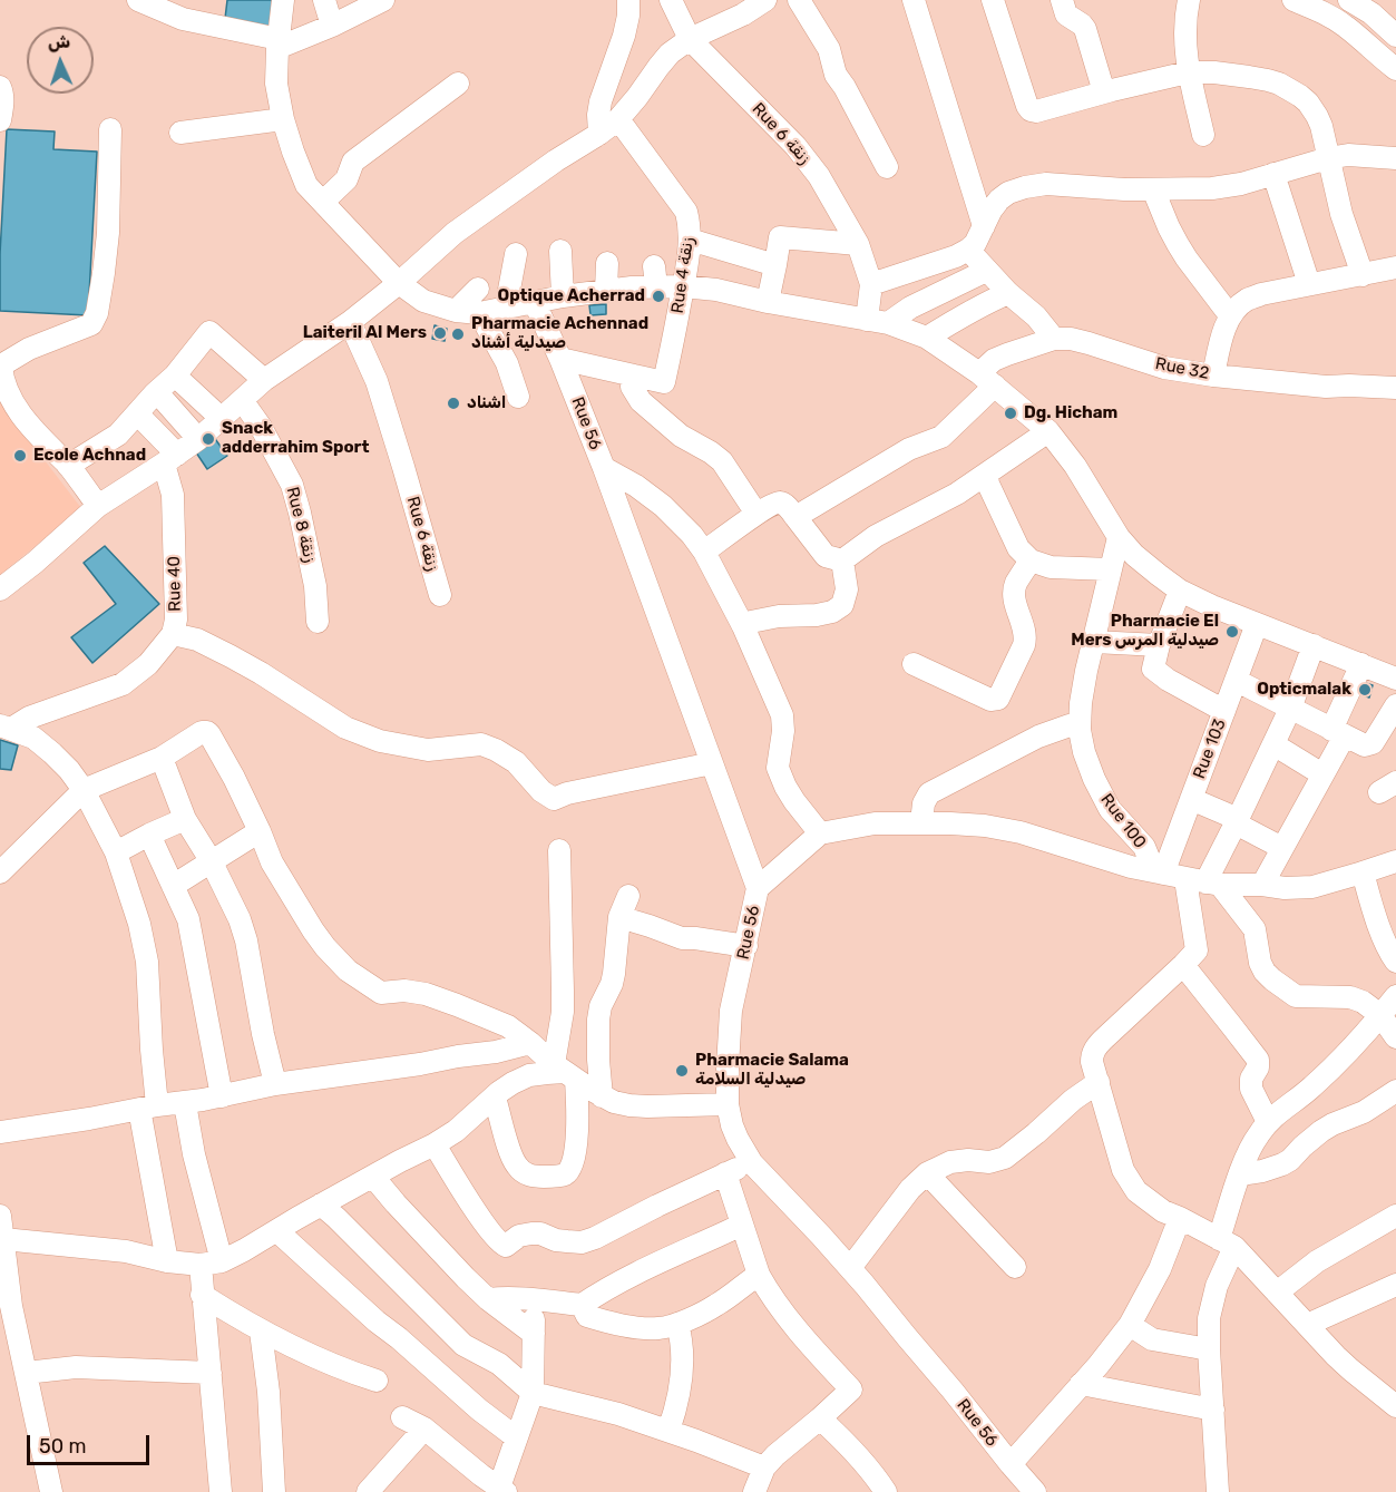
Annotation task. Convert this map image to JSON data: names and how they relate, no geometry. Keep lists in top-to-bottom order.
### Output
{
  "streets": {
    "street": [
      "Rue 6 زنقة",
      "Rue 4 زنقة",
      "Rue 32",
      "Rue 56",
      "Rue 8 زنقة",
      "Rue 40",
      "Rue 103",
      "Rue 100"
    ]
  },
  "crossings": [
    ["Rue 103", "Rue 100"]
  ],
  "places": [
    "Optique Acherrad",
    "Laiteril Al Mers",
    "Pharmacie Achennad صيدلية أشناد",
    "اشناد",
    "Dg. Hicham",
    "Snack adderrahim Sport",
    "Ecole Achnad",
    "Pharmacie El Mers صيدلية المرس",
    "Opticmalak",
    "Pharmacie Salama صيدلية السلامة"
  ],
  "scale_bar": "50 m",
  "north": "top"
}
